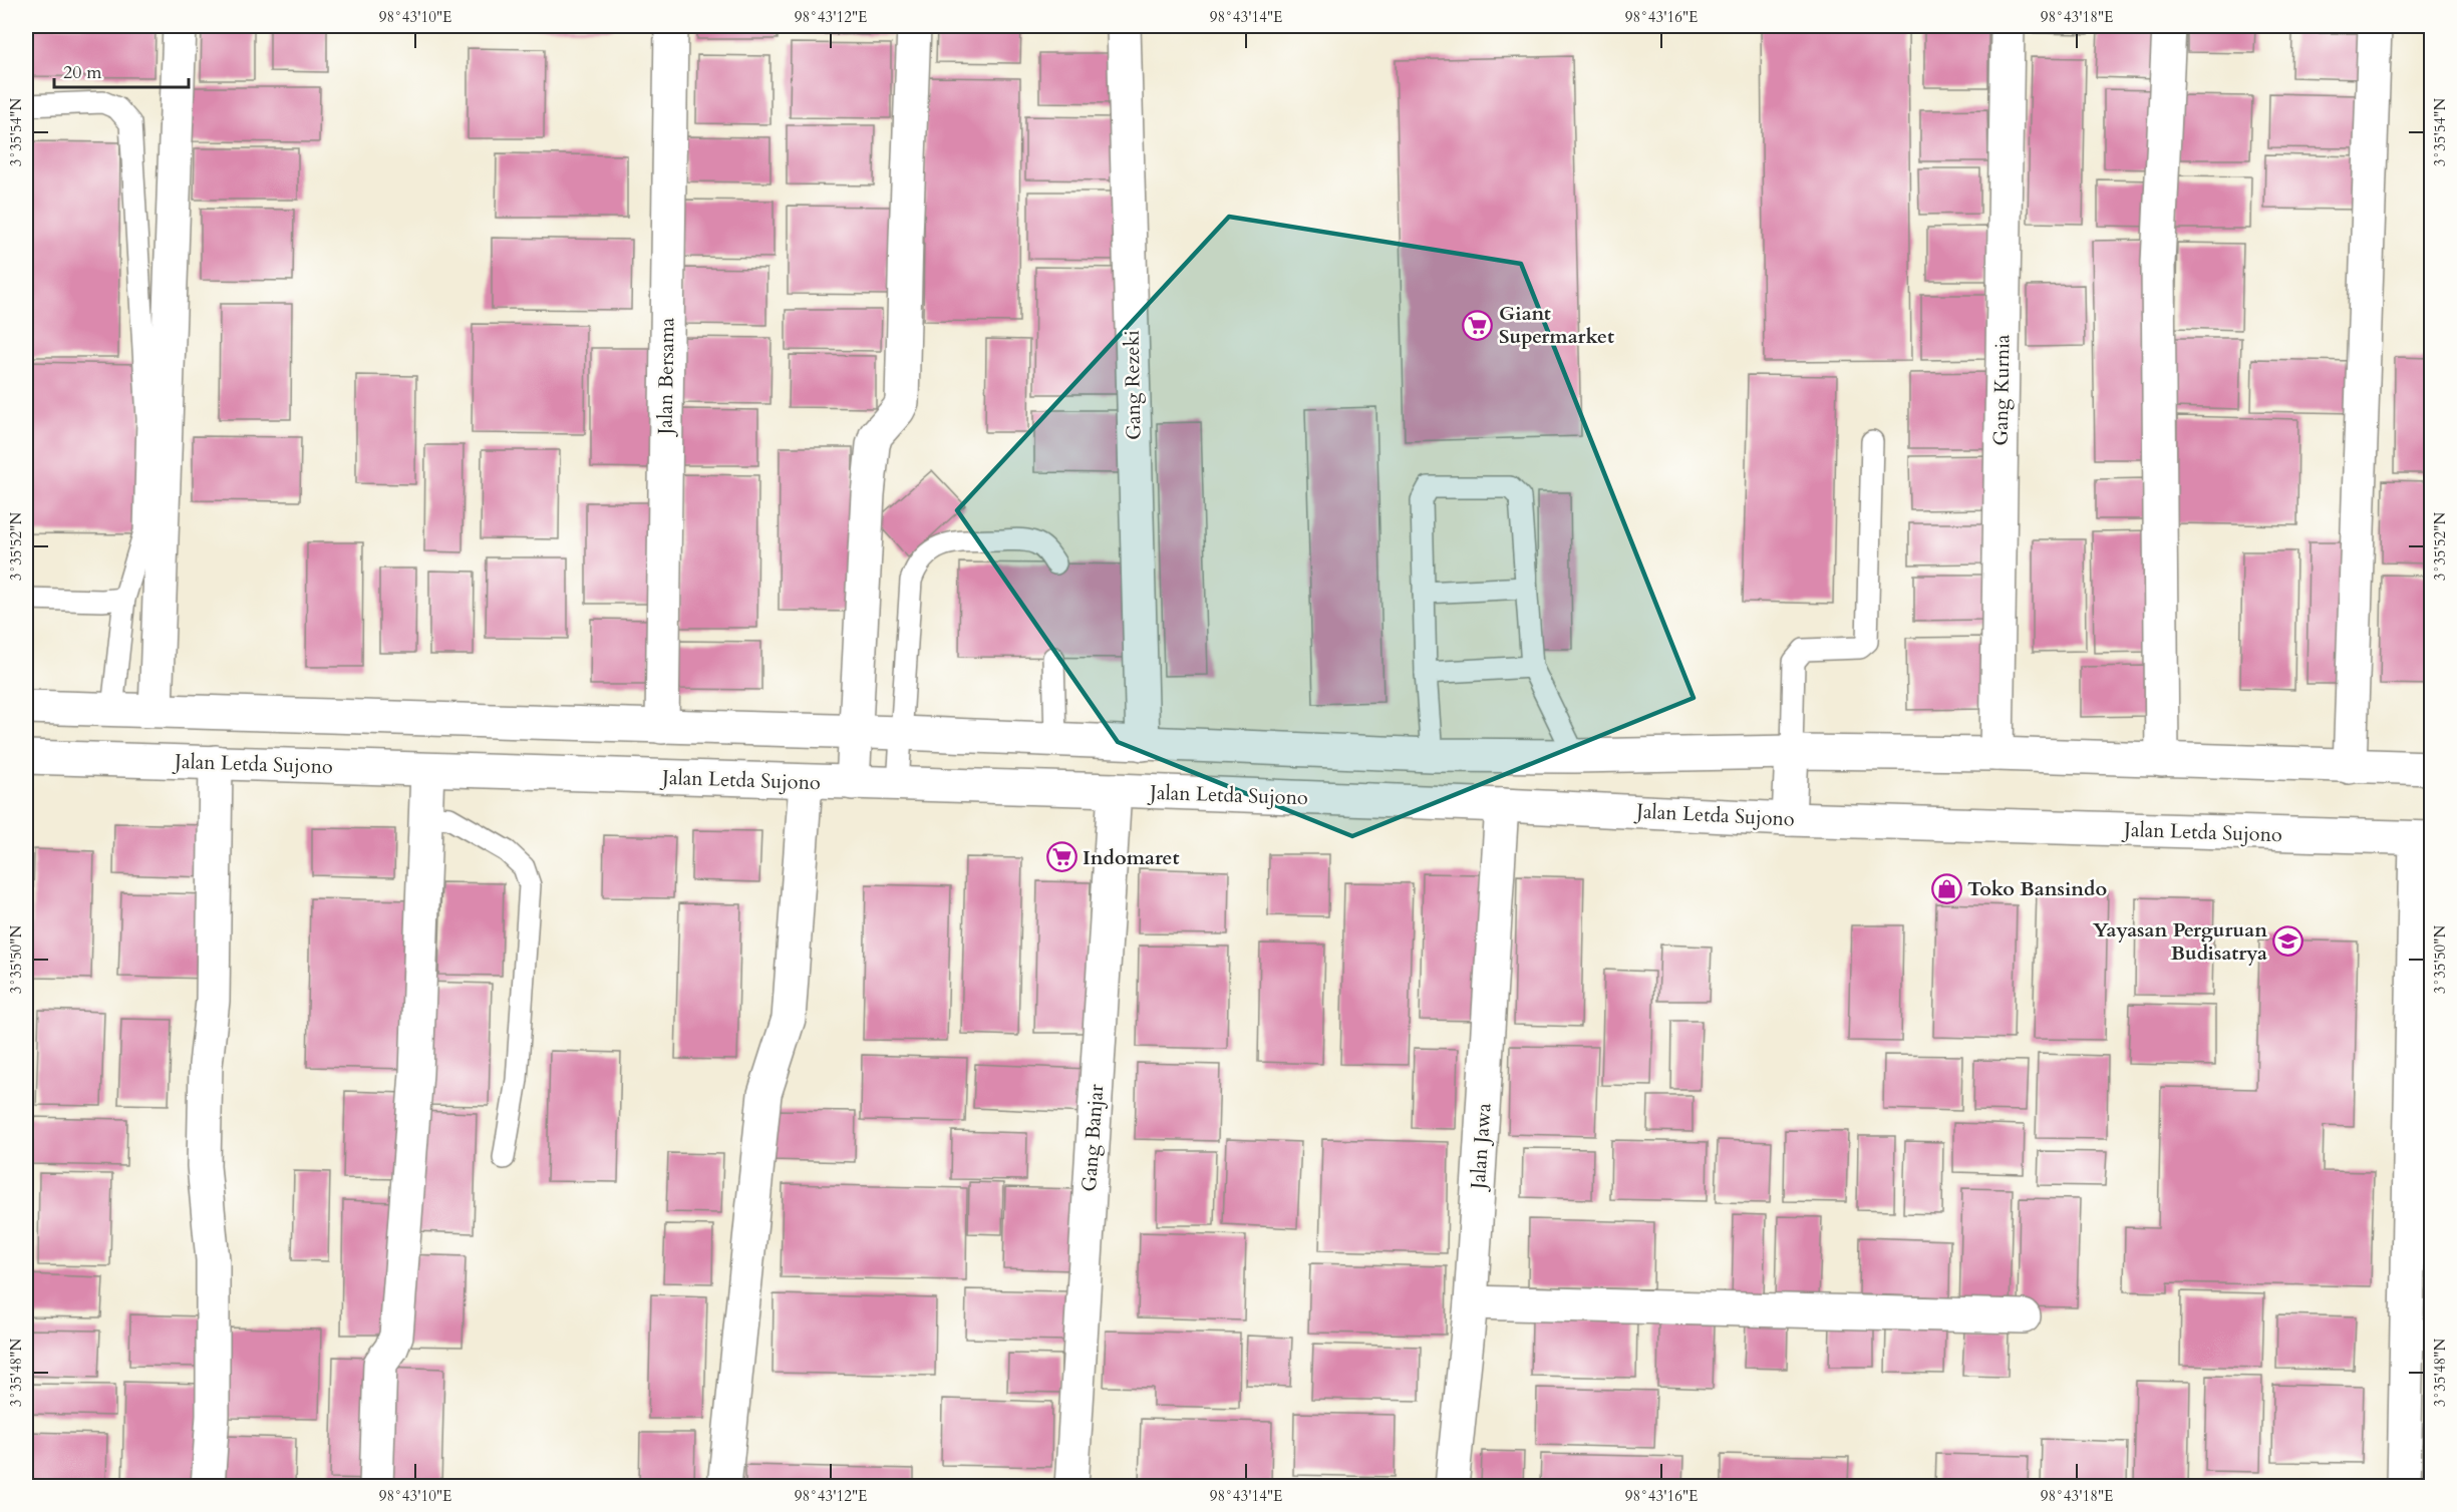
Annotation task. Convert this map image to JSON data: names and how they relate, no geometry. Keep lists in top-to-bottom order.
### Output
{
  "streets": {
    "main road": [
      "Jalan Bersama",
      "Gang Rezeki",
      "Gang Kurnia",
      "Jalan Letda Sujono",
      "Gang Banjar",
      "Jalan Jawa"
    ]
  },
  "crossings": [
    ["Jalan Letda Sujono", "Gang Banjar"],
    ["Jalan Letda Sujono", "Jalan Jawa"]
  ],
  "places": {
    "supermarket": ["Giant Supermarket", "Indomaret"],
    "shop": ["Toko Bansindo"],
    "school or university": ["Yayasan Perguruan Budisatrya"]
  },
  "scale_bar": "20 m",
  "coordinates": [
    "98°43'10\"E",
    "98°43'12\"E",
    "98°43'14\"E",
    "98°43'16\"E",
    "98°43'18\"E",
    "3°35'54\"N",
    "3°35'52\"N",
    "3°35'50\"N",
    "3°35'48\"N"
  ]
}
